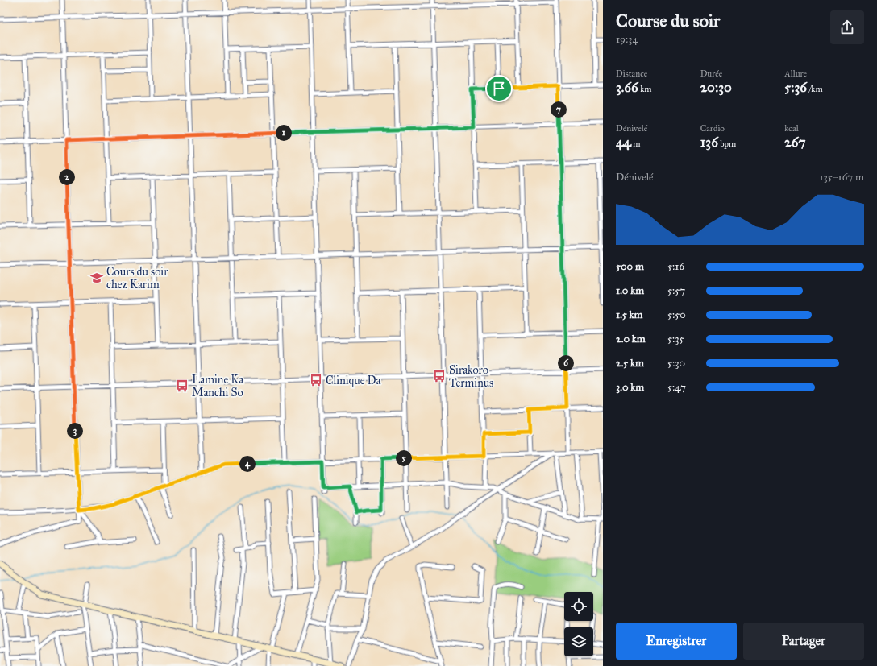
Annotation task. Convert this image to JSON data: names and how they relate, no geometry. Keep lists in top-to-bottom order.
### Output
{
  "places": {
    "school or university": ["Cours du soir chez Karim"],
    "bus stop": ["Sirakoro Terminus", "Clinique Da", "Lamine Ka Manchi So"]
  },
  "page": {
    "heading": ["Course du soir", "19:34"],
    "stats": [
      ["Distance", "3.66 km"],
      ["Durée", "20:30"],
      ["Allure", "5:36 /km"],
      ["Dénivelé", "44 m"],
      ["Cardio", "136 bpm"],
      ["kcal", "267"]
    ],
    "pins": [
      "7",
      "1",
      "2",
      "6",
      "3",
      "5",
      "4"
    ],
    "chart": ["Dénivelé", "135–167 m"],
    "list": [
      {
        "name": "500 m",
        "note": "5:16"
      },
      {
        "name": "1.0 km",
        "note": "5:57"
      },
      {
        "name": "1.5 km",
        "note": "5:50"
      },
      {
        "name": "2.0 km",
        "note": "5:35"
      },
      {
        "name": "2.5 km",
        "note": "5:30"
      },
      {
        "name": "3.0 km",
        "note": "5:47"
      }
    ],
    "buttons": ["Enregistrer", "Partager"]
  }
}
